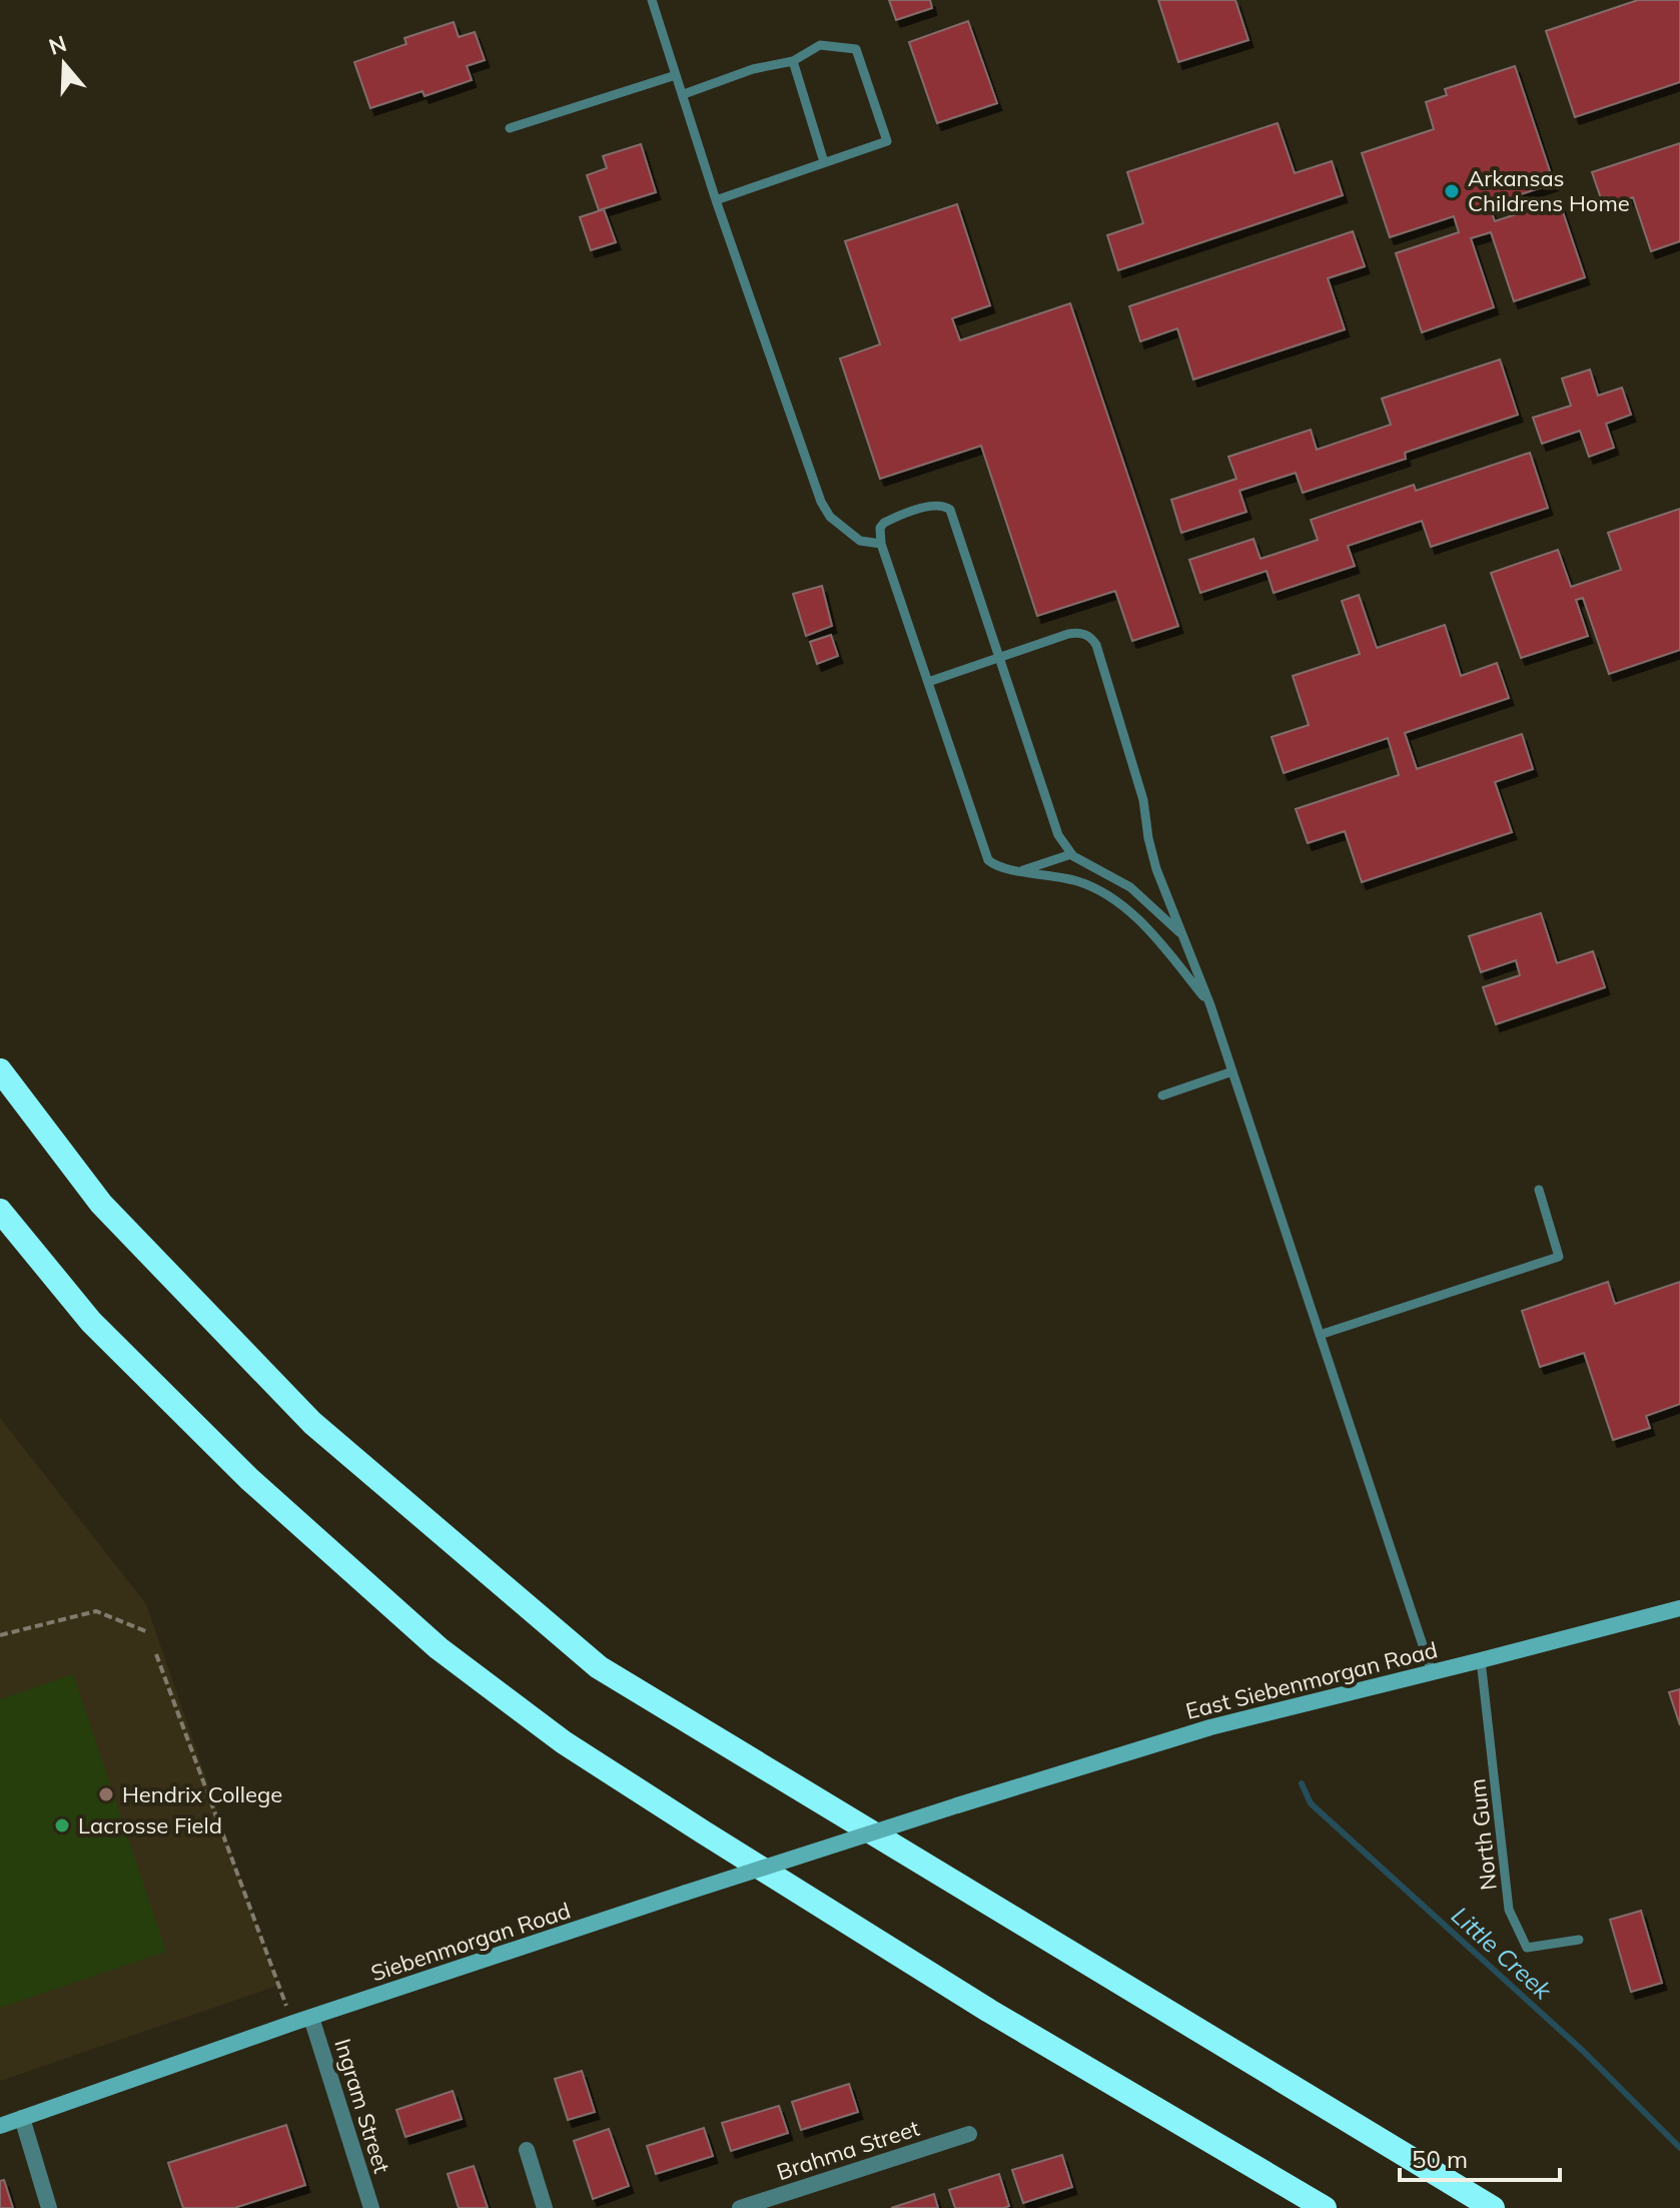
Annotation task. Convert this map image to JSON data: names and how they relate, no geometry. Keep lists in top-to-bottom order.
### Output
{
  "streets": {
    "street": [
      "East Siebenmorgan Road",
      "Siebenmorgan Road",
      "Ingram Street",
      "Brahma Street"
    ],
    "lane": ["North Gum"]
  },
  "crossings": [
    ["East Siebenmorgan Road", "North Gum"],
    ["East Siebenmorgan Road", "Siebenmorgan Road"],
    ["Siebenmorgan Road", "Ingram Street"]
  ],
  "water": ["Little Creek"],
  "places": ["Arkansas Childrens Home", "Hendrix College", "Lacrosse Field"],
  "scale_bar": "50 m",
  "north": "top"
}
